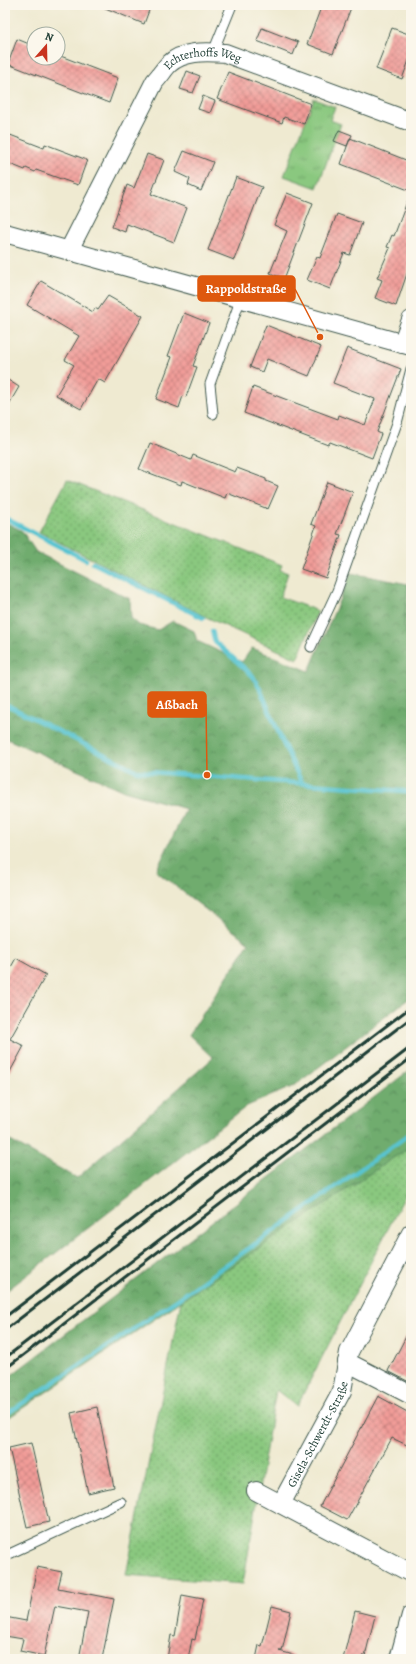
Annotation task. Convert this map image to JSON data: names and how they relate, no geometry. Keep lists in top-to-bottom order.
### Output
{
  "streets": {
    "street": ["Echterhoffs Weg", "Gisela-Schwerdt-Straße"]
  },
  "places": ["Rappoldstraße", "Aßbach"],
  "north": "top"
}
